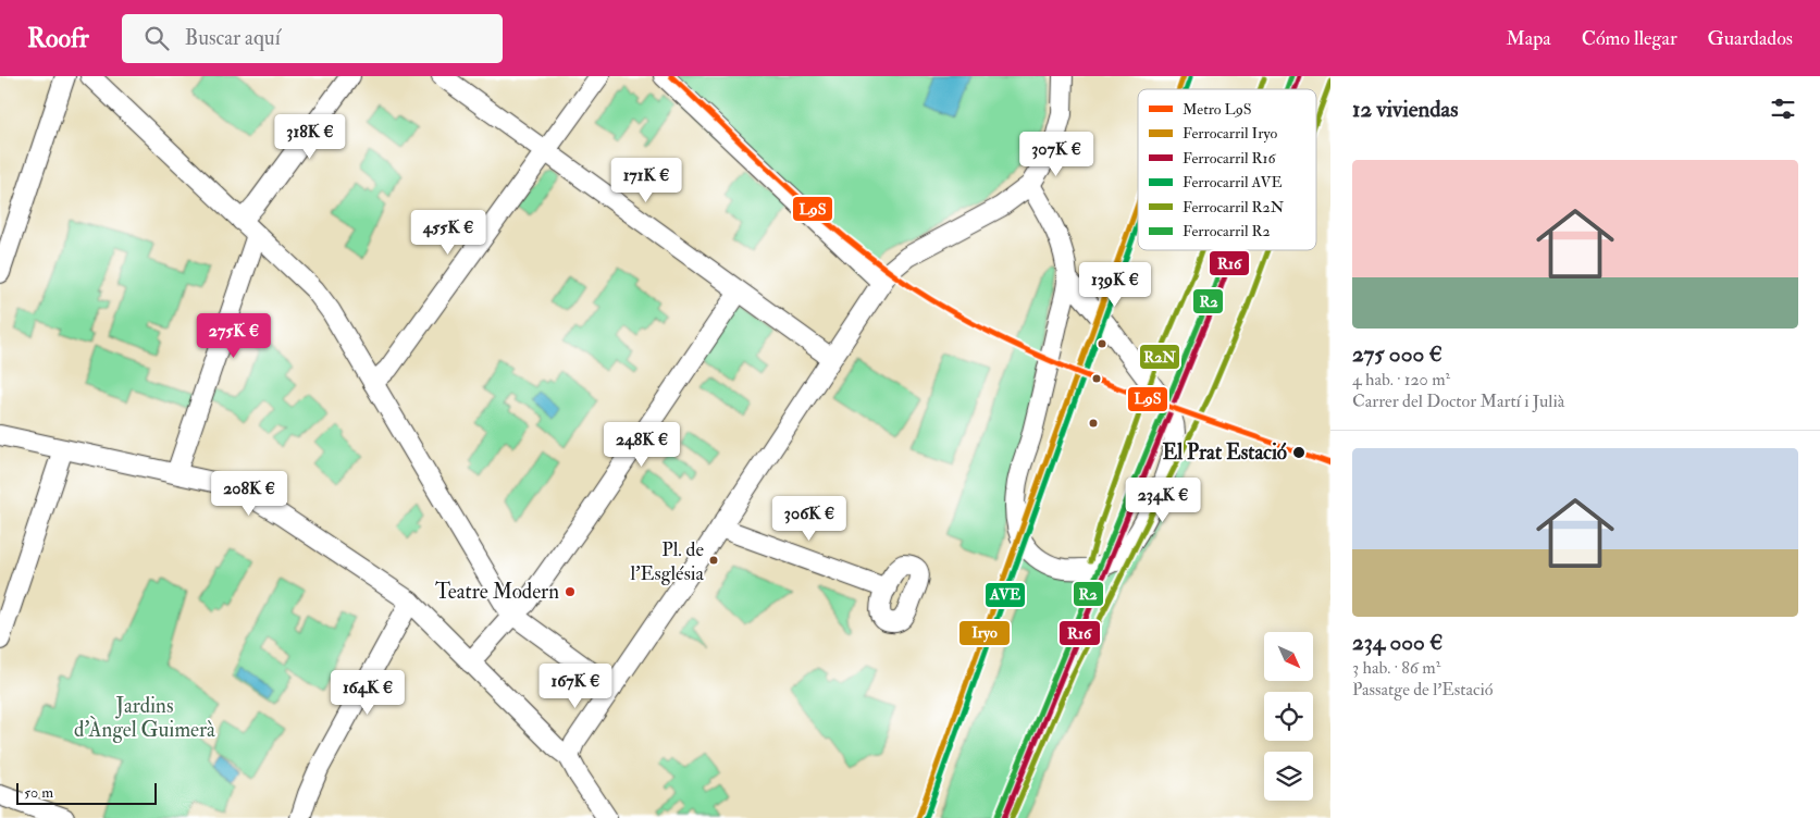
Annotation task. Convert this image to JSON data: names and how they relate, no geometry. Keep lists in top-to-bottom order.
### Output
{
  "parks": ["Jardins d'Àngel Guimerà"],
  "places": ["El Prat Estació", "Pl. de l'Església", "Teatre Modern"],
  "lines": [
    "metro line L9S",
    "rail line Iryo",
    "rail line R16",
    "rail line R2",
    "rail line AVE",
    "rail line R2N"
  ],
  "legend": [
    "Metro L9S",
    "Ferrocarril Iryo",
    "Ferrocarril R16",
    "Ferrocarril AVE",
    "Ferrocarril R2N",
    "Ferrocarril R2"
  ],
  "scale_bar": "50 m",
  "north": "bottom right",
  "page": {
    "header": "Roofr",
    "search": "Buscar aquí",
    "nav": ["Mapa", "Cómo llegar", "Guardados"],
    "heading": "12 viviendas",
    "price": [
      "318K €",
      "307K €",
      "171K €",
      "455K €",
      "139K €",
      "275K €",
      "248K €",
      "208K €",
      "234K €",
      "306K €",
      "167K €",
      "164K €"
    ],
    "list": [
      {
        "name": "275 000 €",
        "note": "4 hab. · 120 m² · Carrer del Doctor Martí i Julià"
      },
      {
        "name": "234 000 €",
        "note": "3 hab. · 86 m² · Passatge de l'Estació"
      }
    ],
    "scale": "50 m"
  }
}
